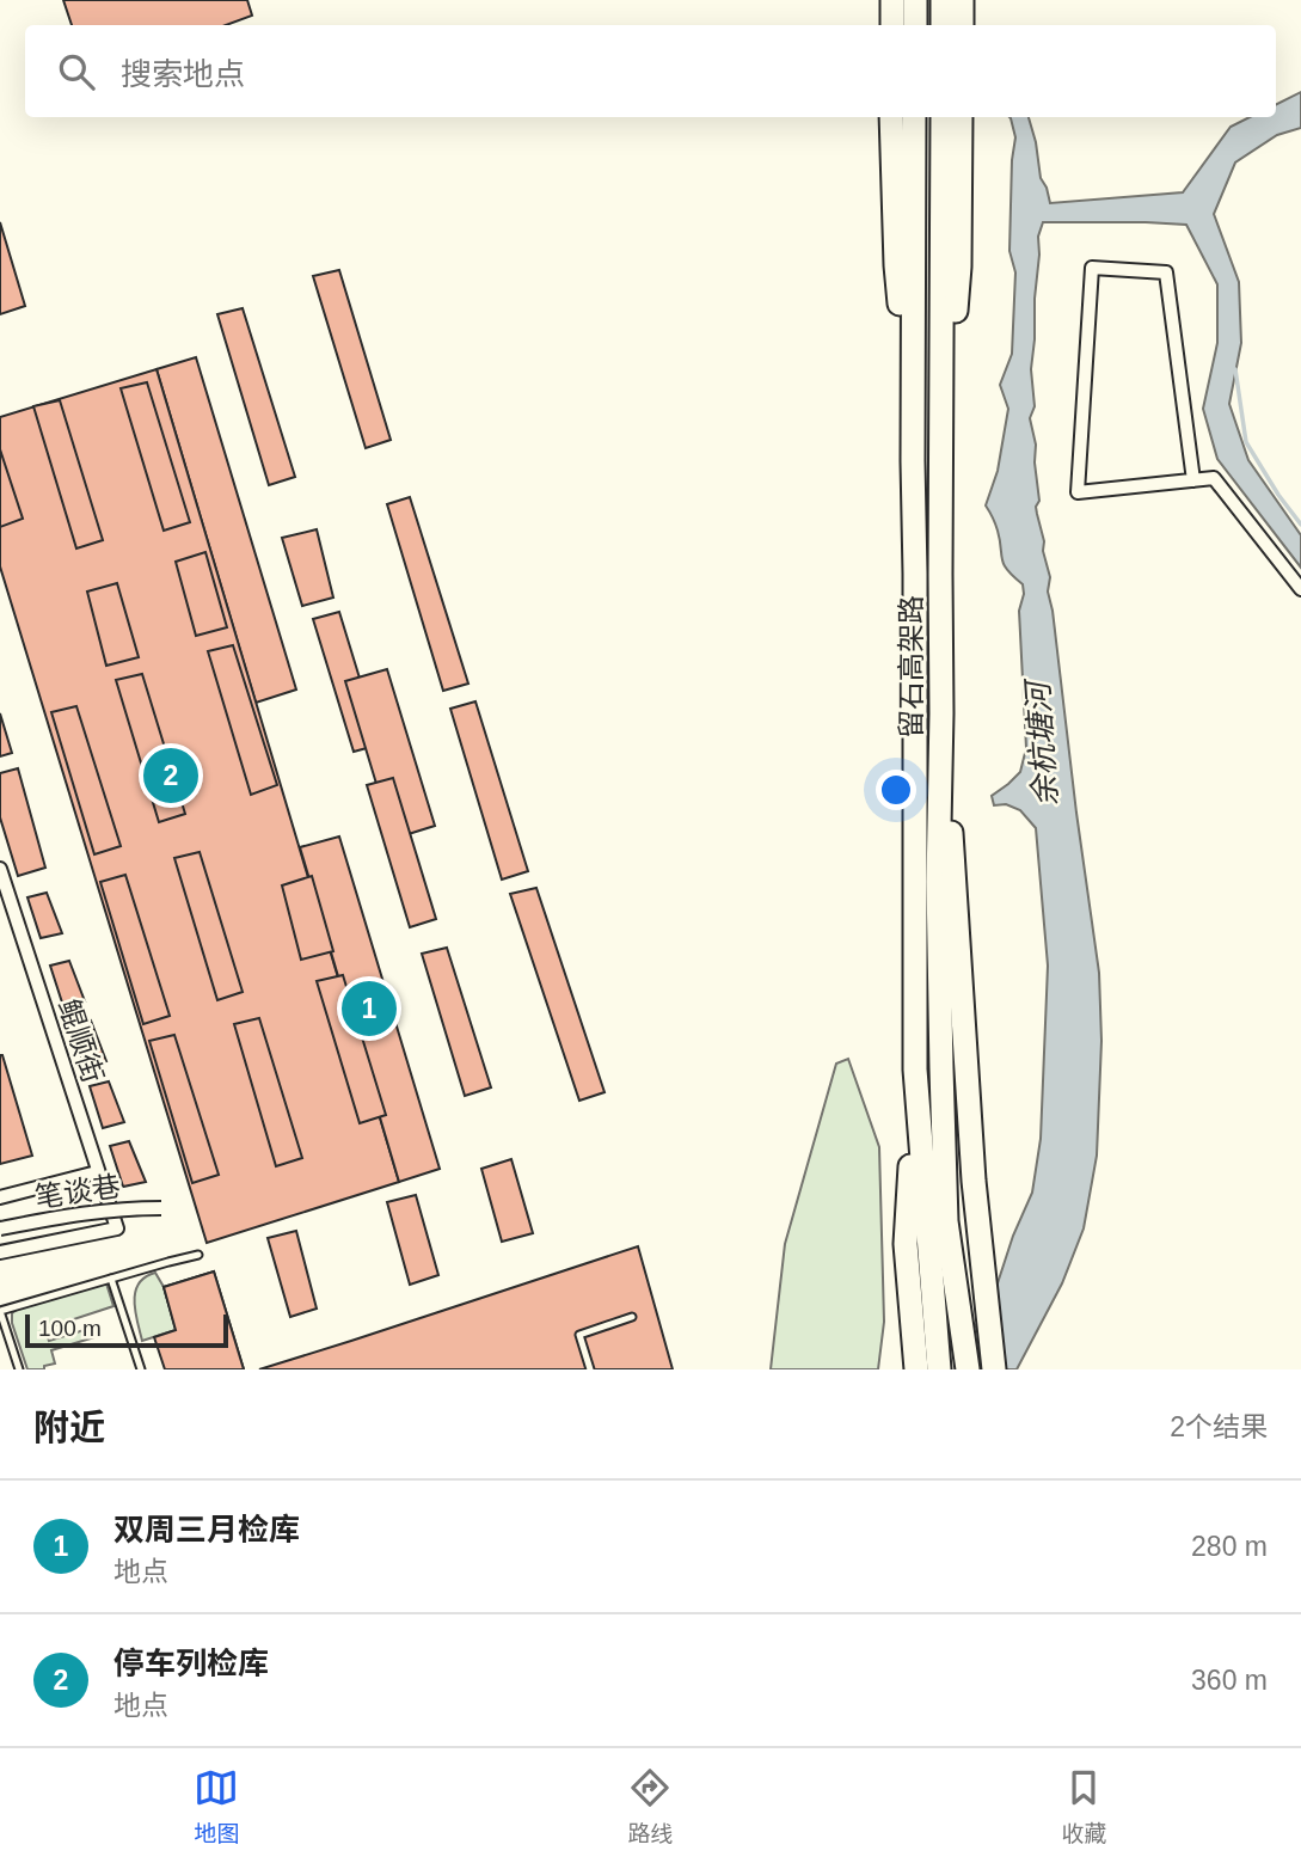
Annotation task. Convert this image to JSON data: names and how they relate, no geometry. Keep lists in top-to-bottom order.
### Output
{
  "streets": {
    "highway": ["留石高架路"],
    "street": ["鲲顺街", "笔谈巷"]
  },
  "crossings": [
    ["鲲顺街", "笔谈巷"]
  ],
  "water": ["余杭塘河"],
  "scale_bar": "100 m",
  "page": {
    "search": "搜索地点",
    "pins": ["2", "1"],
    "scale": "100 m",
    "heading": ["附近", "2个结果"],
    "list": [
      {
        "mark": "1",
        "name": "双周三月检库",
        "note": "地点",
        "value": "280 m"
      },
      {
        "mark": "2",
        "name": "停车列检库",
        "note": "地点",
        "value": "360 m"
      }
    ],
    "nav": ["地图", "路线", "收藏"]
  }
}
